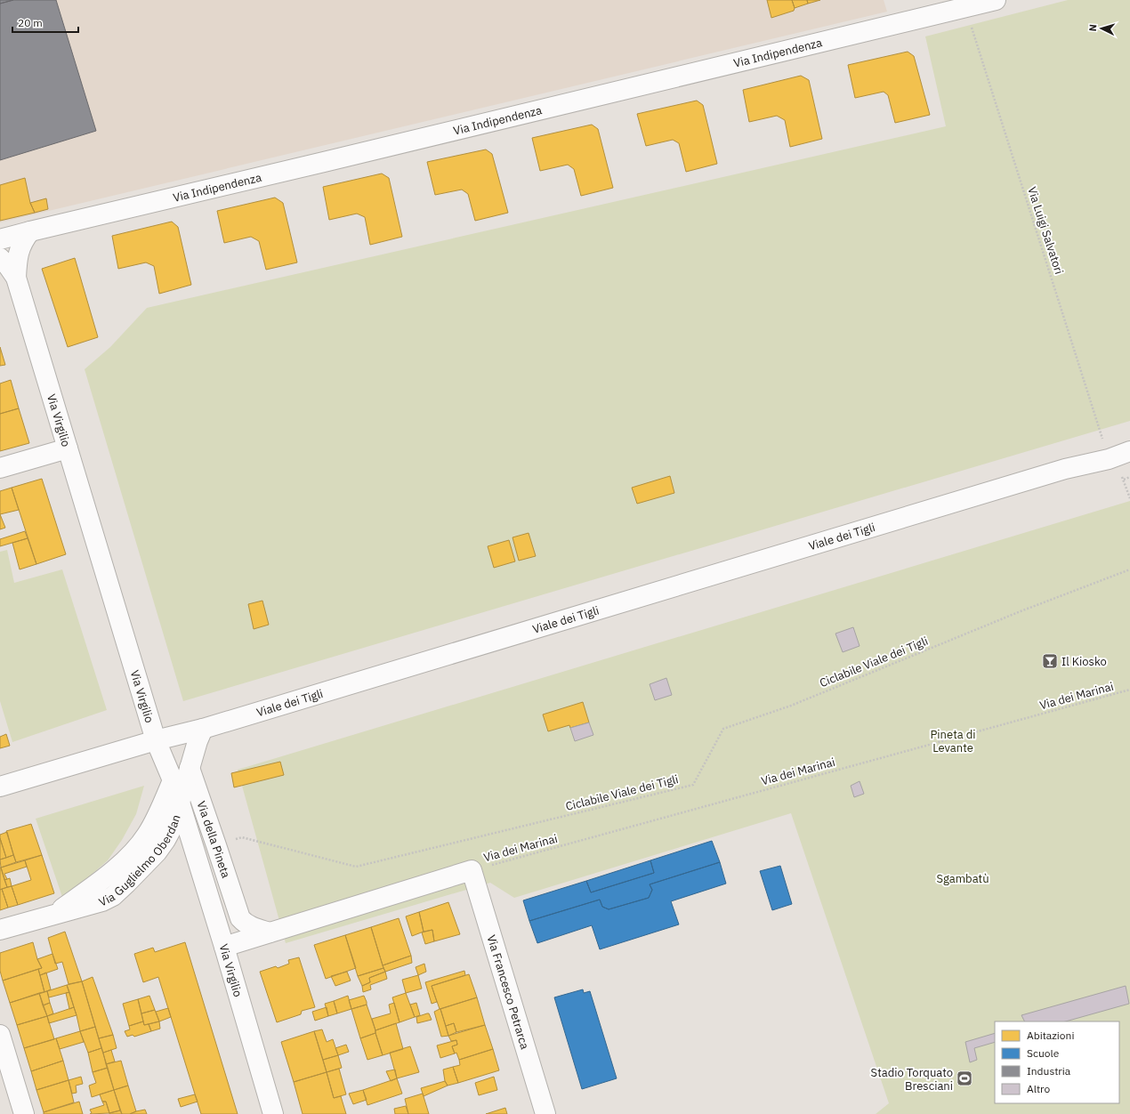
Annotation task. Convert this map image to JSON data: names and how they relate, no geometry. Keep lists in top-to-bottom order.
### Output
{
  "streets": {
    "street": [
      "Via Indipendenza",
      "Via Virgilio",
      "Viale dei Tigli",
      "Via della Pineta",
      "Via Guglielmo Oberdan",
      "Via Francesco Petrarca"
    ],
    "path": ["Via Luigi Salvatori", "Ciclabile Viale dei Tigli", "Via dei Marinai"]
  },
  "crossings": [
    ["Via Indipendenza", "Via Luigi Salvatori"],
    ["Via Indipendenza", "Via Virgilio"],
    ["Via Luigi Salvatori", "Viale dei Tigli"],
    ["Via Virgilio", "Viale dei Tigli"],
    ["Via Virgilio", "Via Guglielmo Oberdan"],
    ["Ciclabile Viale dei Tigli", "Via della Pineta"],
    ["Via dei Marinai", "Via Francesco Petrarca"],
    ["Via della Pineta", "Via Guglielmo Oberdan"]
  ],
  "parks": ["Pineta di Levante", "Sgambatù"],
  "places": {
    "bar": ["Il Kiosko"],
    "sports": ["Stadio Torquato Bresciani"]
  },
  "legend": [
    "Abitazioni",
    "Scuole",
    "Industria",
    "Altro"
  ],
  "scale_bar": "20 m",
  "north": "left"
}
